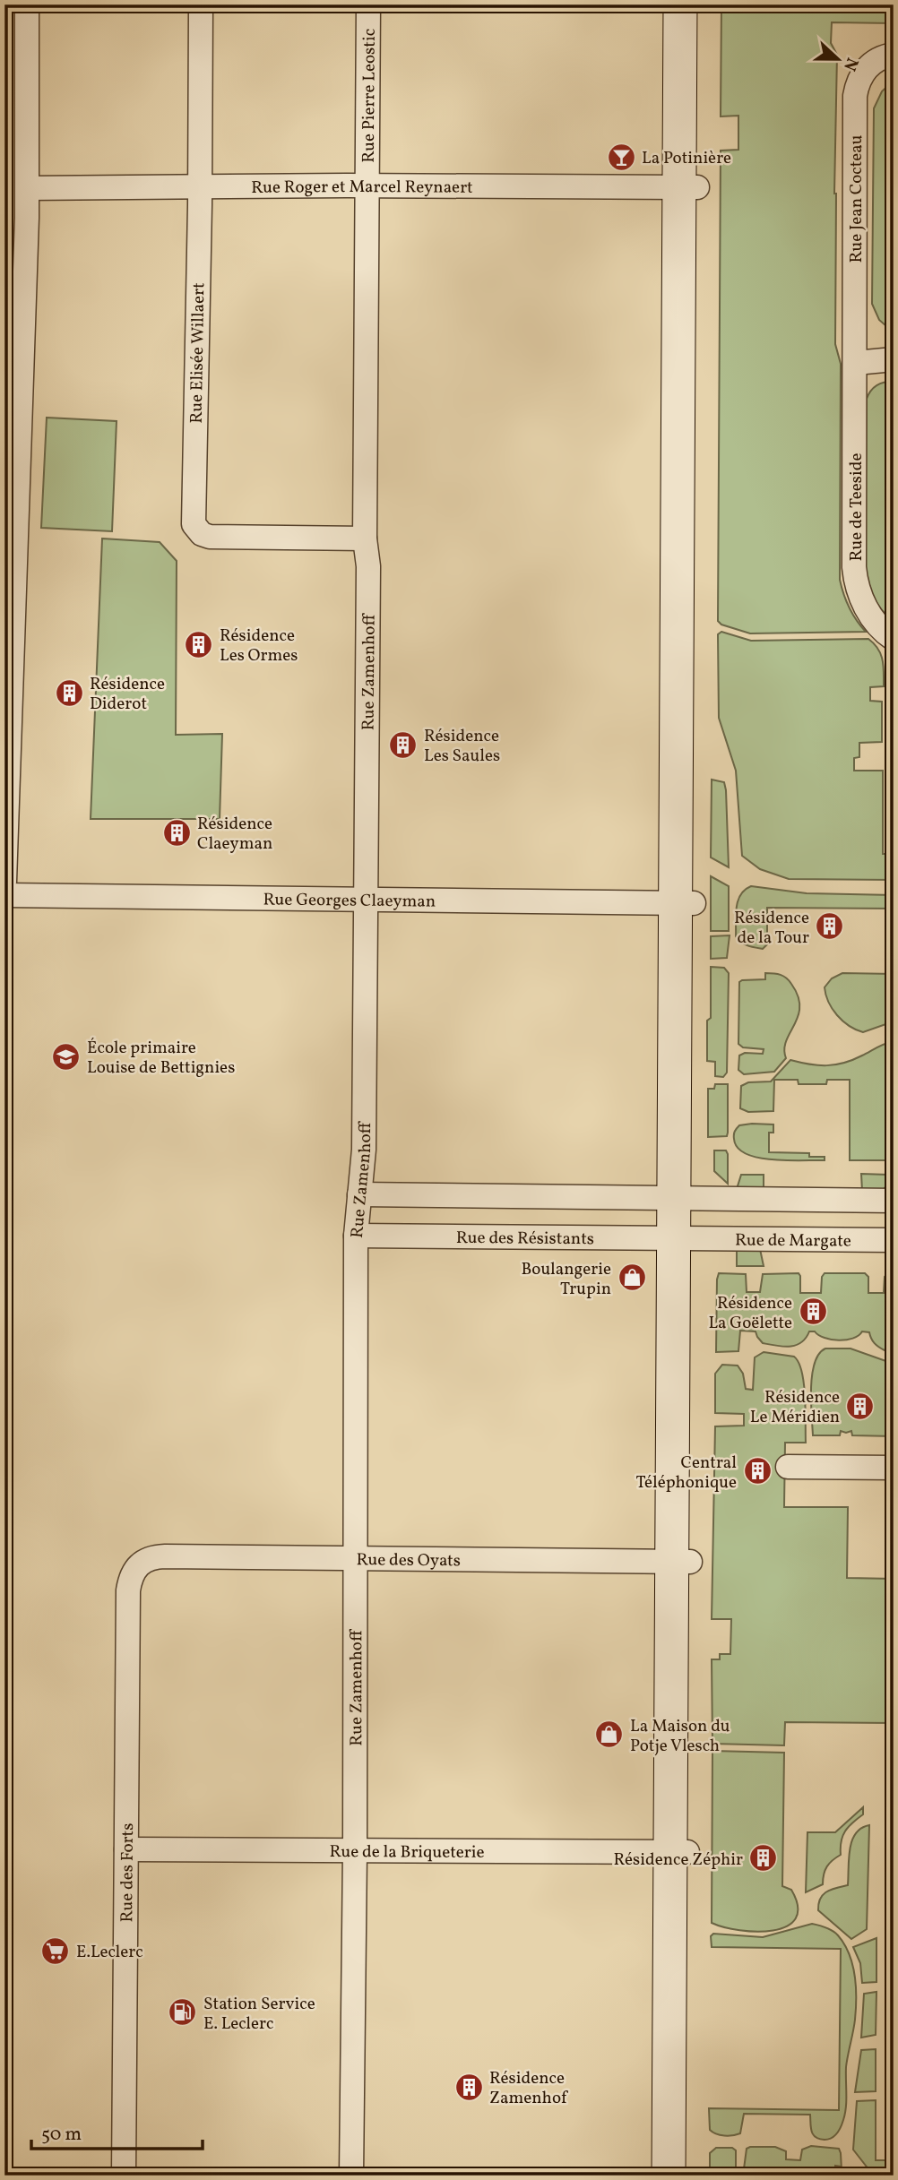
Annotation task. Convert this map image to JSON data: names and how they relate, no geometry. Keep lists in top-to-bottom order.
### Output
{
  "streets": {
    "street": [
      "Rue Pierre Leostic",
      "Rue Roger et Marcel Reynaert",
      "Rue Jean Cocteau",
      "Rue Elisée Willaert",
      "Rue de Teeside",
      "Rue Zamenhoff",
      "Rue Georges Claeyman",
      "Rue des Résistants",
      "Rue de Margate",
      "Rue des Oyats",
      "Rue de la Briqueterie",
      "Rue des Forts"
    ]
  },
  "crossings": [
    ["Rue Pierre Leostic", "Rue Roger et Marcel Reynaert"],
    ["Rue Pierre Leostic", "Rue Zamenhoff"],
    ["Rue Roger et Marcel Reynaert", "Rue Elisée Willaert"],
    ["Rue Roger et Marcel Reynaert", "Rue Zamenhoff"],
    ["Rue Jean Cocteau", "Rue de Teeside"],
    ["Rue Elisée Willaert", "Rue Zamenhoff"],
    ["Rue Zamenhoff", "Rue Georges Claeyman"],
    ["Rue Zamenhoff", "Rue des Résistants"],
    ["Rue Zamenhoff", "Rue des Oyats"],
    ["Rue Zamenhoff", "Rue de la Briqueterie"],
    ["Rue des Résistants", "Rue de Margate"],
    ["Rue des Oyats", "Rue des Forts"],
    ["Rue de la Briqueterie", "Rue des Forts"]
  ],
  "places": {
    "bar": ["La Potinière"],
    "building": [
      "Résidence Les Ormes",
      "Résidence Diderot",
      "Résidence Les Saules",
      "Résidence Claeyman",
      "Résidence de la Tour",
      "Résidence La Goëlette",
      "Résidence Le Méridien",
      "Central Téléphonique",
      "Résidence Zéphir",
      "Résidence Zamenhof"
    ],
    "school or university": ["École primaire Louise de Bettignies"],
    "shop": ["Boulangerie Trupin", "La Maison du Potje Vlesch"],
    "supermarket": ["E.Leclerc"],
    "fuel station": ["Station Service E. Leclerc"]
  },
  "scale_bar": "50 m",
  "north": "right"
}
